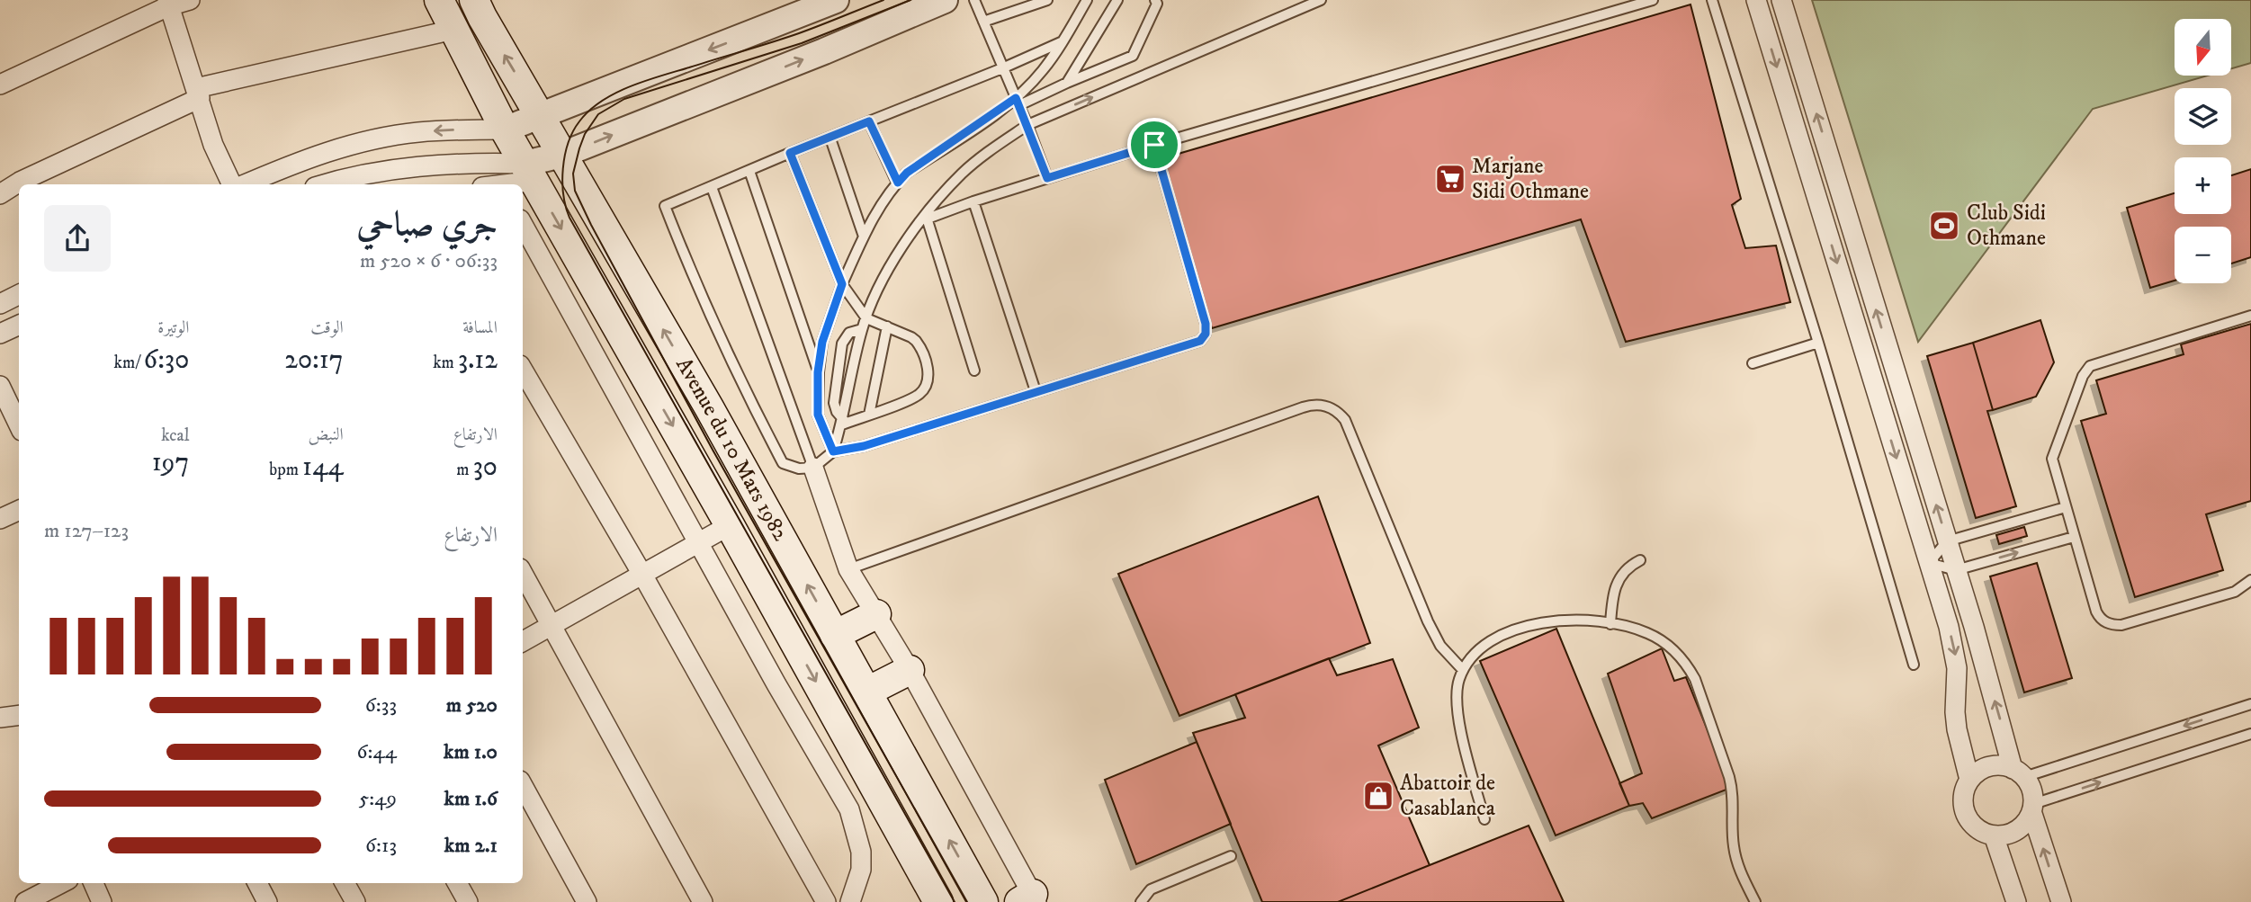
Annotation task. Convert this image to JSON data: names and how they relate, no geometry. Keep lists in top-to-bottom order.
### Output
{
  "streets": {
    "main road": ["Avenue du 10 Mars 1982"]
  },
  "places": {
    "supermarket": ["Marjane Sidi Othmane"],
    "sports": ["Club Sidi Othmane"],
    "shop": ["Abattoir de Casablanca"]
  },
  "north": "bottom",
  "page": {
    "map_buttons": ["+", "−"],
    "heading": ["جري صباحي", "06:33 · 6 × 520 m"],
    "stats": [
      ["المسافة", "3.12 km"],
      ["الوقت", "20:17"],
      ["الوتيرة", "6:30 /km"],
      ["الارتفاع", "30 m"],
      ["النبض", "144 bpm"],
      ["kcal", "197"]
    ],
    "chart": ["الارتفاع", "123–127 m"],
    "list": [
      {
        "name": "520 m",
        "note": "6:33"
      },
      {
        "name": "1.0 km",
        "note": "6:44"
      },
      {
        "name": "1.6 km",
        "note": "5:49"
      },
      {
        "name": "2.1 km",
        "note": "6:13"
      }
    ]
  }
}
